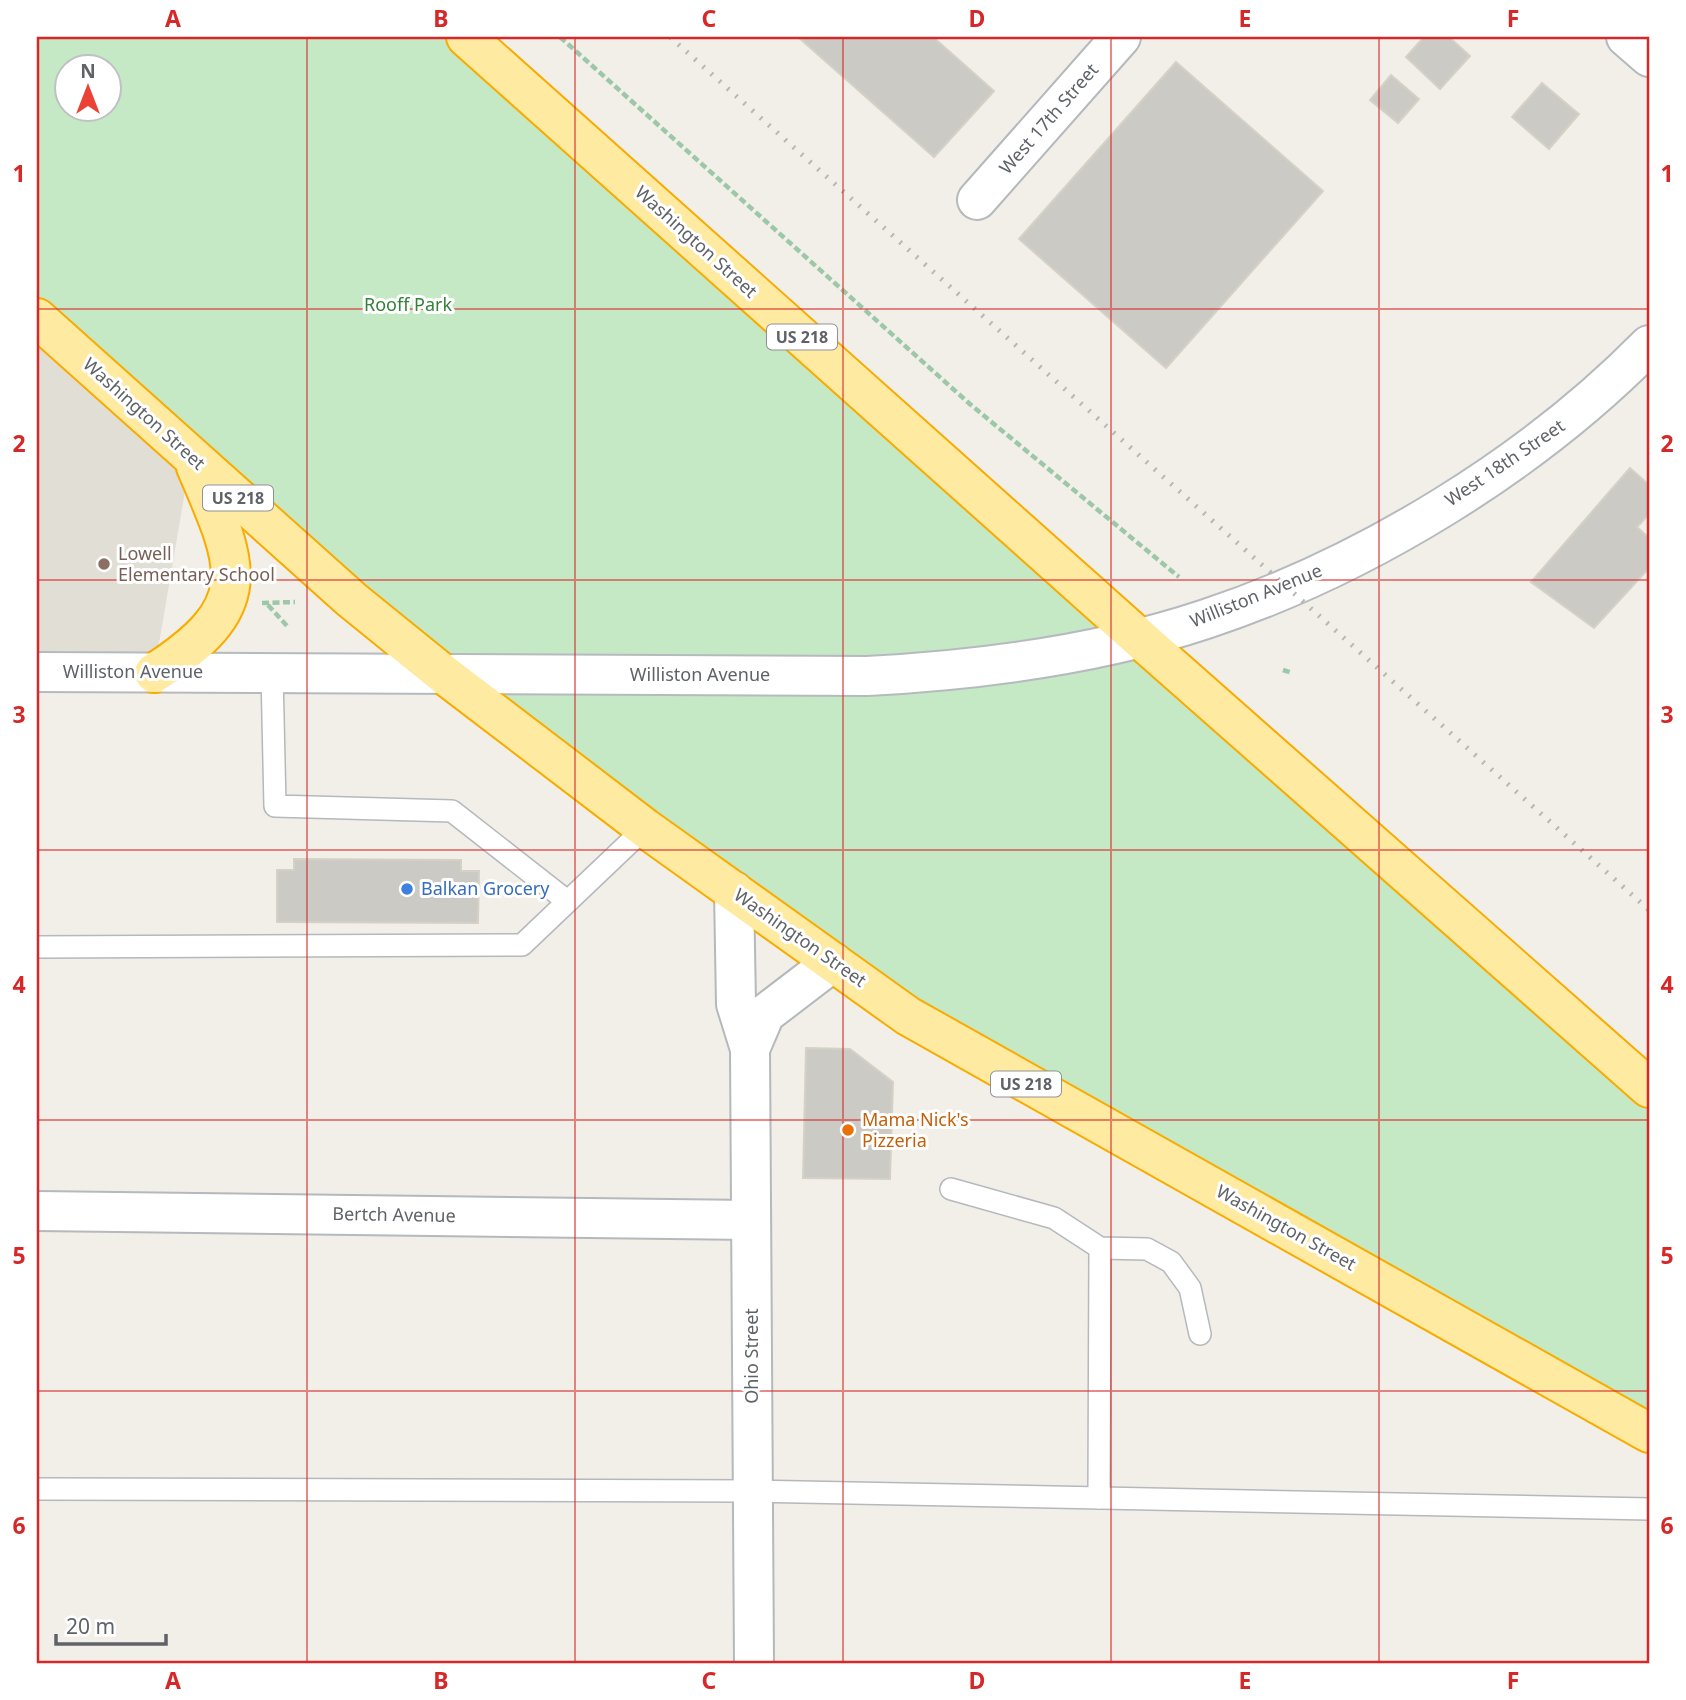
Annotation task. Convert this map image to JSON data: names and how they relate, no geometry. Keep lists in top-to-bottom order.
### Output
{
  "streets": {
    "highway": ["Washington Street", "US 218"],
    "street": [
      "West 17th Street",
      "West 18th Street",
      "Williston Avenue",
      "Bertch Avenue",
      "Ohio Street"
    ]
  },
  "crossings": [
    ["Washington Street", "Williston Avenue"],
    ["Washington Street", "Ohio Street"],
    ["West 18th Street", "Williston Avenue"],
    ["Bertch Avenue", "Ohio Street"]
  ],
  "parks": ["Rooff Park"],
  "places": ["Lowell Elementary School", "Balkan Grocery", "Mama Nick's Pizzeria"],
  "scale_bar": "20 m",
  "north": "top",
  "grid": {
    "columns": [
      "A",
      "B",
      "C",
      "D",
      "E",
      "F"
    ],
    "rows": [
      "1",
      "2",
      "3",
      "4",
      "5",
      "6"
    ]
  }
}
